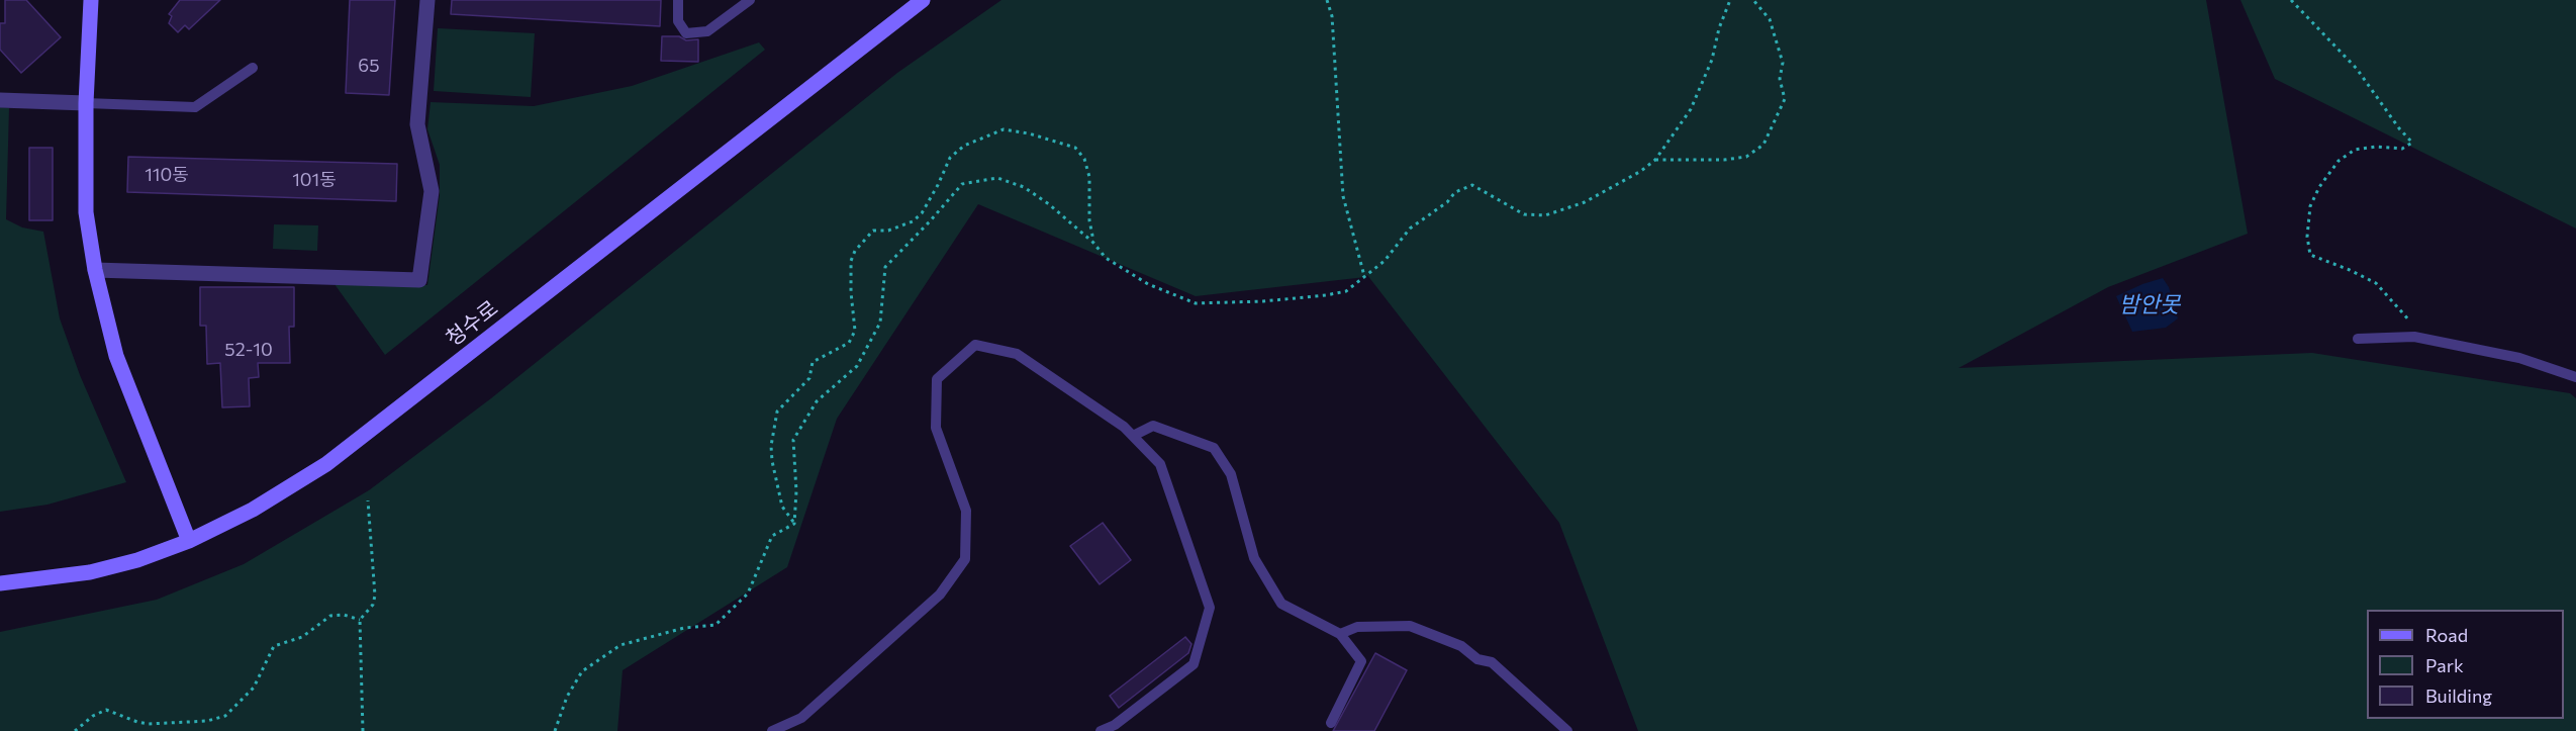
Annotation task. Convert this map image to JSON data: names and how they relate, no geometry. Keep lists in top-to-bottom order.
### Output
{
  "streets": {
    "main road": ["청수로"]
  },
  "water": ["밤안못"],
  "house_numbers": [
    "65",
    "110동",
    "101동",
    "52-10"
  ],
  "legend": ["Road", "Park", "Building"]
}
